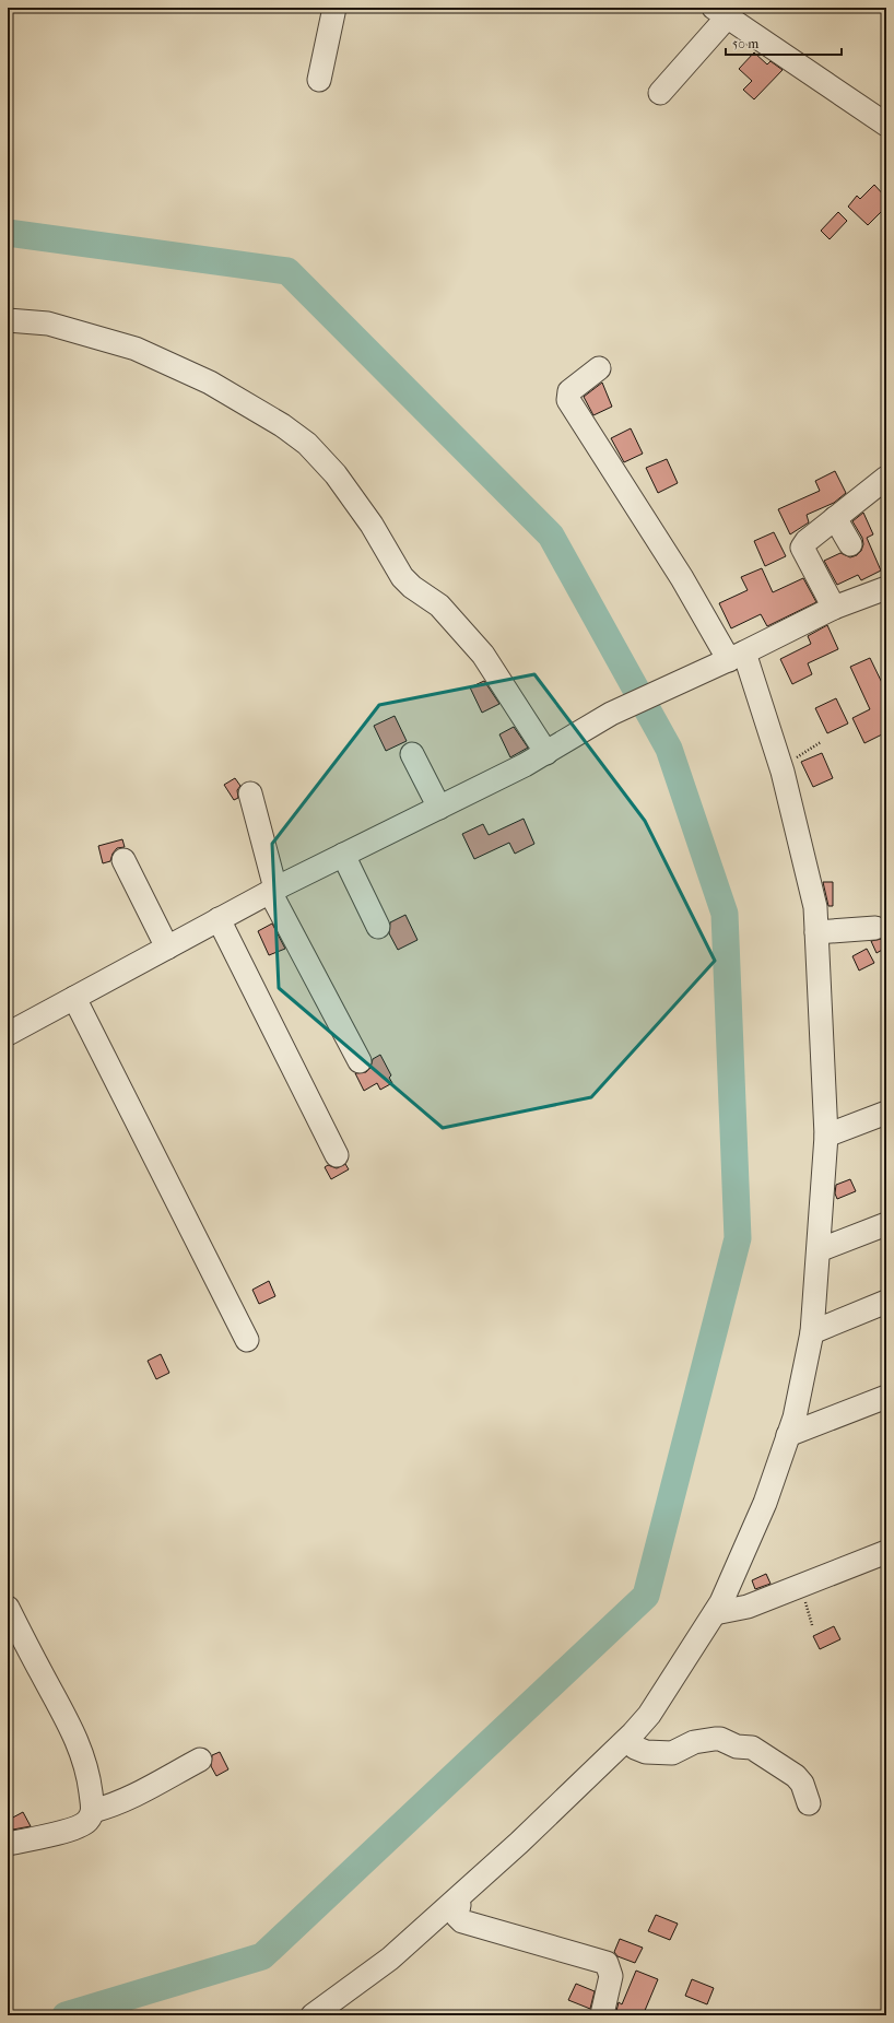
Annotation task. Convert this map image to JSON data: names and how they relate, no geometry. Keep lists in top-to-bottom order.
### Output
{
  "scale_bar": "50 m"
}
